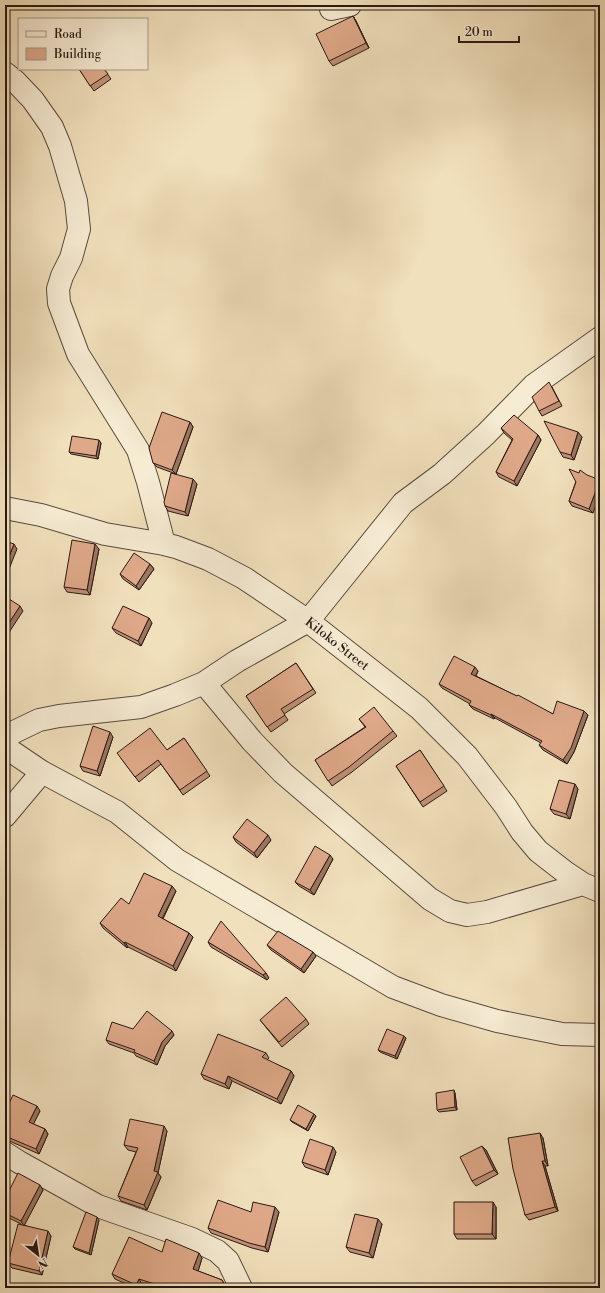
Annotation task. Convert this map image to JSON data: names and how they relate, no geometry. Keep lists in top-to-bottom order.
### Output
{
  "streets": {
    "street": ["Kiloko Street"]
  },
  "legend": ["Road", "Building"],
  "scale_bar": "20 m",
  "north": "bottom right"
}
